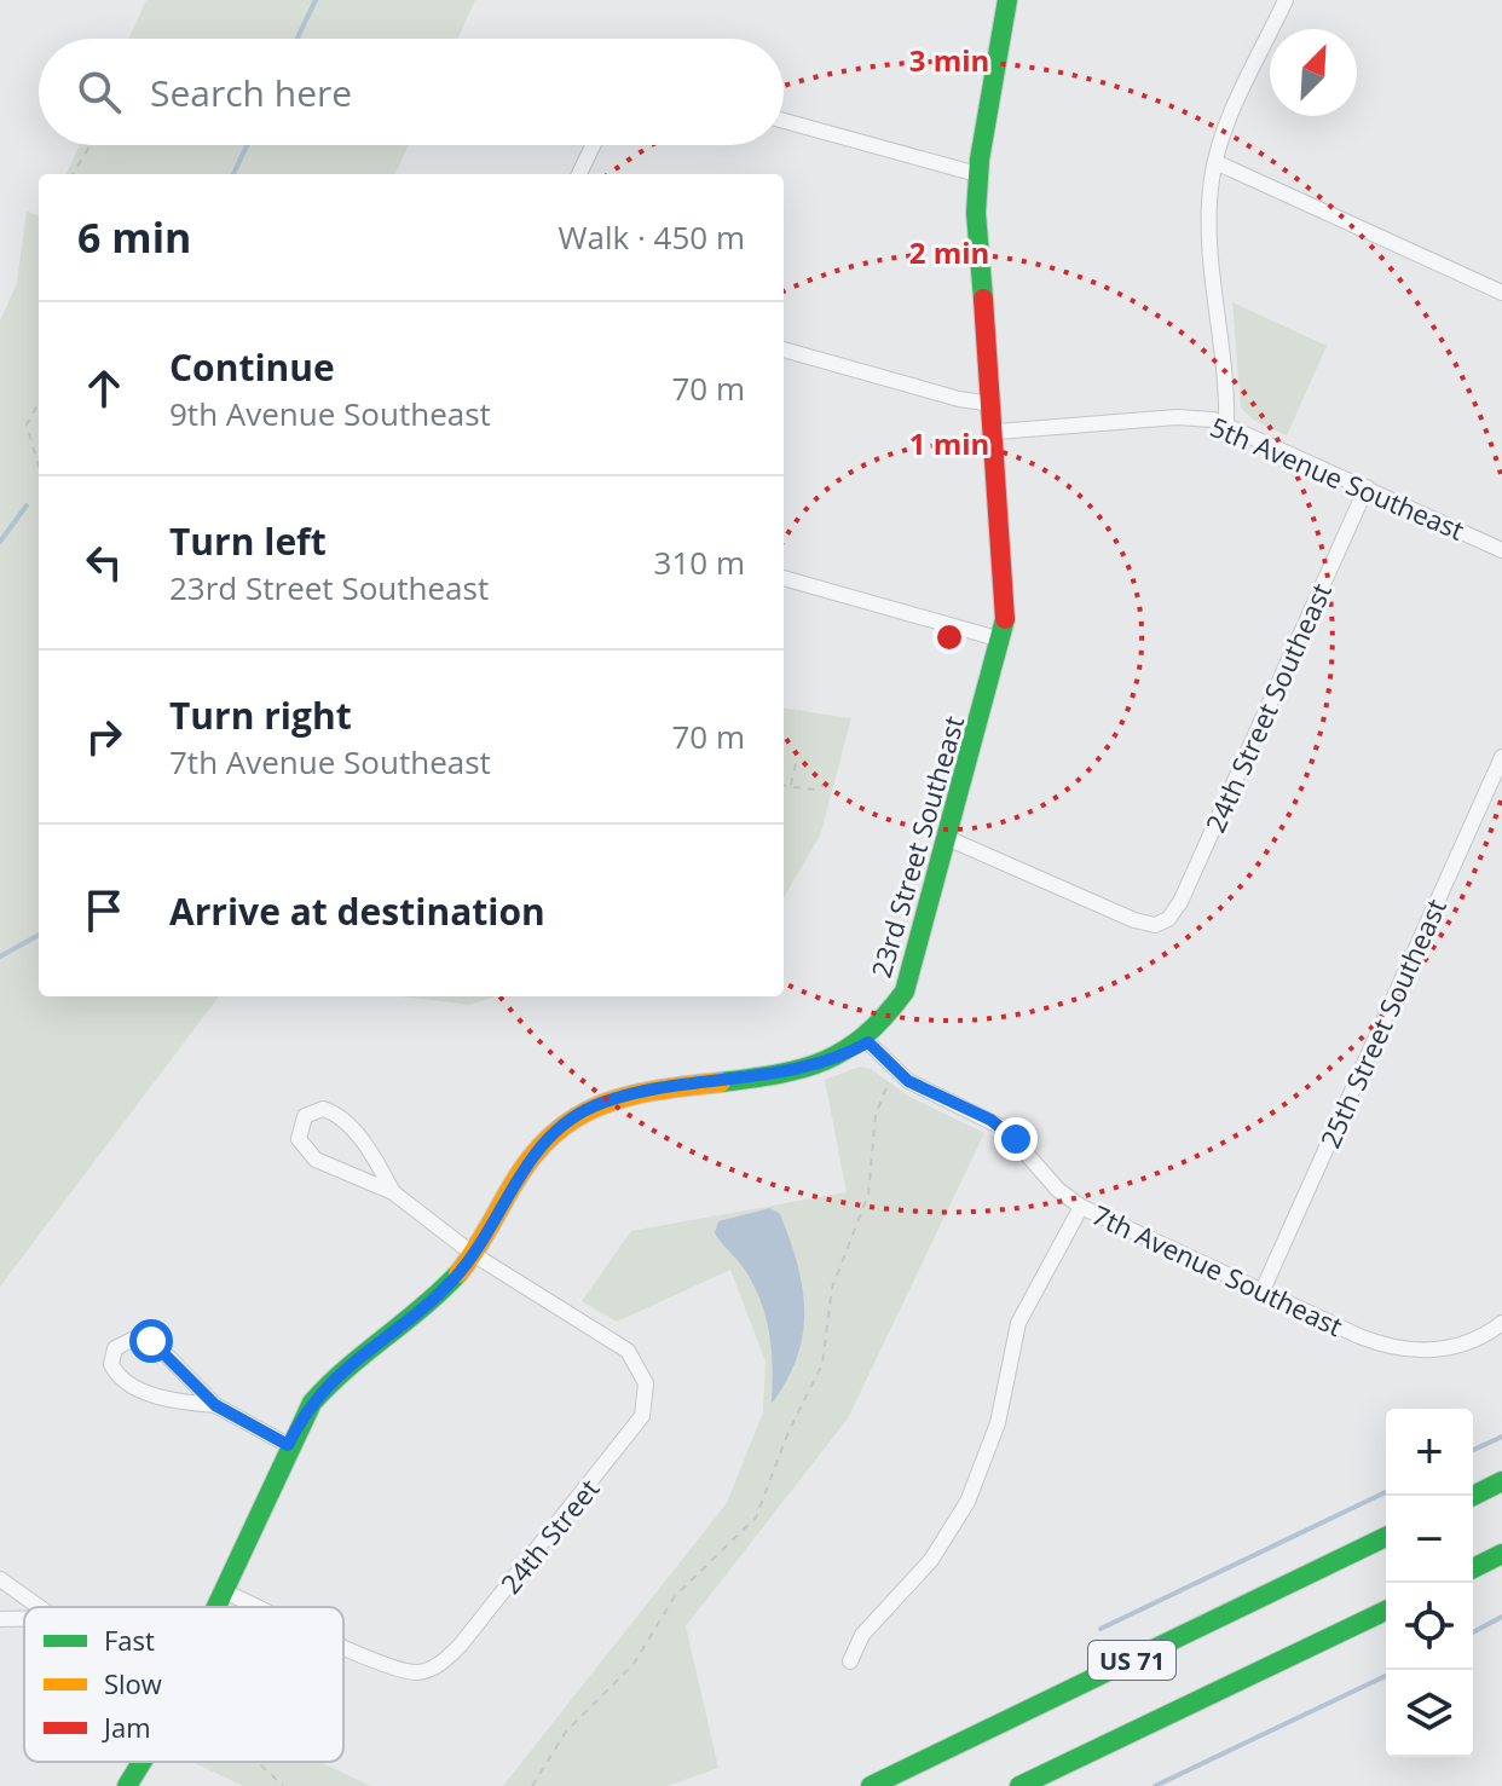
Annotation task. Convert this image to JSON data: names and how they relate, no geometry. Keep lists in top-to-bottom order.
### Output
{
  "streets": {
    "main road": ["23rd Street Southeast", "US 71"],
    "street": [
      "5th Avenue Southeast",
      "24th Street Southeast",
      "25th Street Southeast",
      "7th Avenue Southeast",
      "24th Street"
    ]
  },
  "crossings": [
    ["5th Avenue Southeast", "24th Street Southeast"],
    ["5th Avenue Southeast", "23rd Street Southeast"],
    ["24th Street Southeast", "23rd Street Southeast"],
    ["23rd Street Southeast", "7th Avenue Southeast"],
    ["25th Street Southeast", "7th Avenue Southeast"]
  ],
  "legend": ["Fast", "Slow", "Jam"],
  "north": "top right",
  "page": {
    "search": "Search here",
    "heading": ["6 min", "Walk · 450 m"],
    "list": [
      ["Continue", "9th Avenue Southeast", "70 m"],
      ["Turn left", "23rd Street Southeast", "310 m"],
      ["Turn right", "7th Avenue Southeast", "70 m"],
      "Arrive at destination"
    ],
    "map_buttons": ["+", "−"]
  },
  "rings": ["3 min", "2 min", "1 min"]
}
